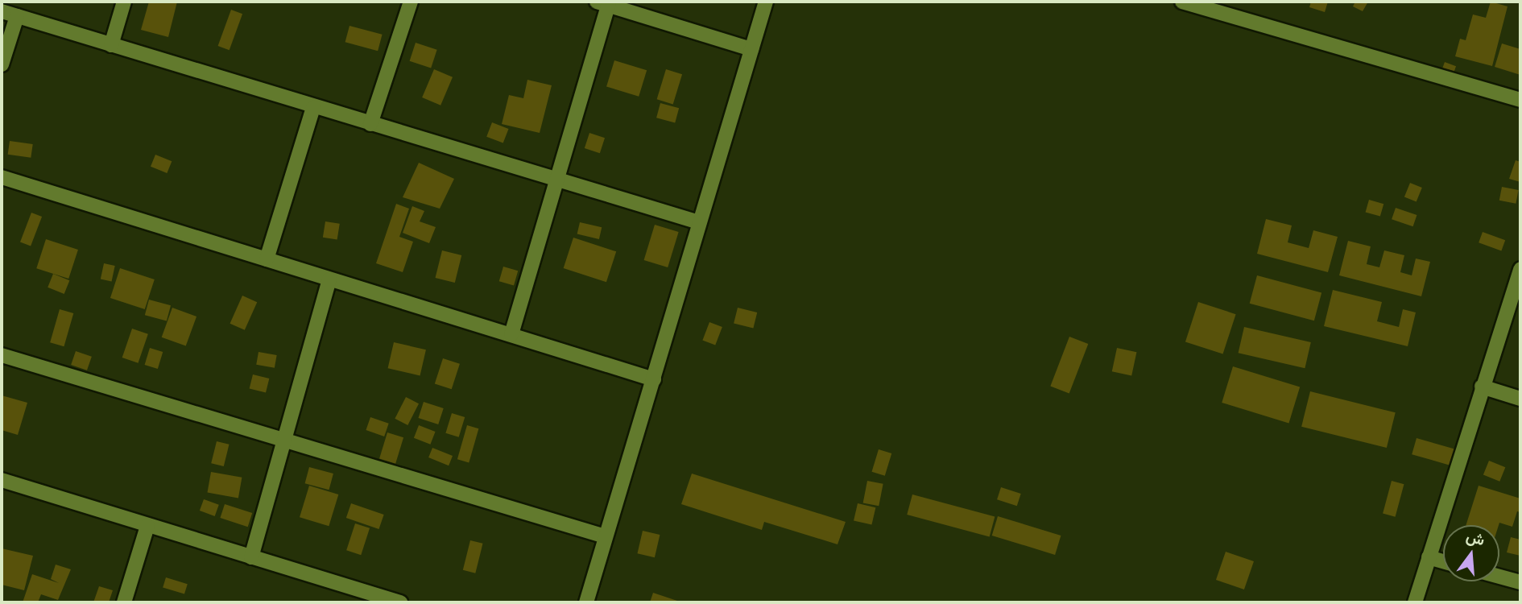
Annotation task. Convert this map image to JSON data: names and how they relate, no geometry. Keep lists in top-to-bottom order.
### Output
{
  "north": "top"
}
